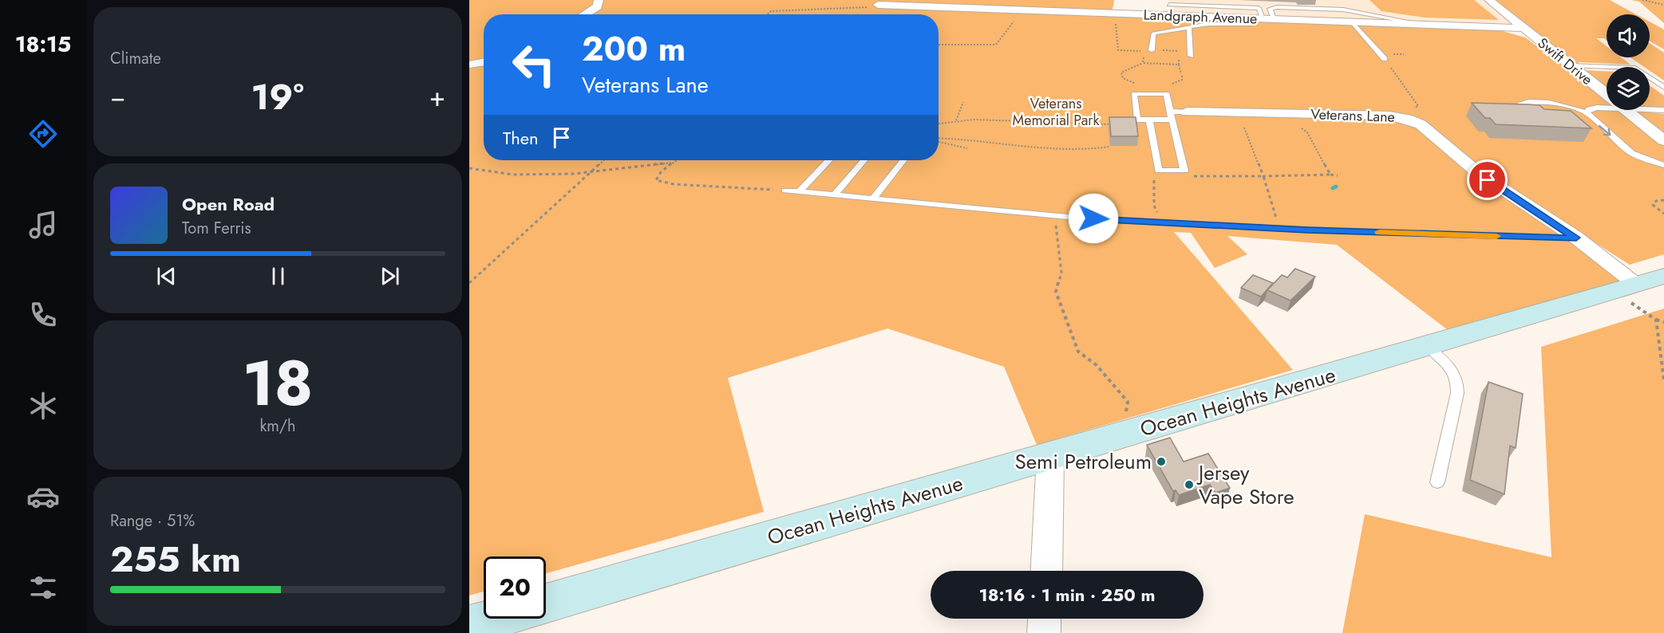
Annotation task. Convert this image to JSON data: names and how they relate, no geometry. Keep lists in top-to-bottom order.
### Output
{
  "streets": {
    "main road": ["Ocean Heights Avenue"],
    "street": ["Landgraph Avenue", "Swift Drive", "Veterans Lane"]
  },
  "crossings": [
    ["Landgraph Avenue", "Swift Drive"],
    ["Veterans Lane", "Ocean Heights Avenue"]
  ],
  "parks": ["Veterans Memorial Park"],
  "places": ["Semi Petroleum", "Jersey Vape Store"],
  "page": {
    "tabs": "18:15",
    "tile": [
      "Climate",
      ["18", "km/h"],
      ["Range · 51%", "255 km"]
    ],
    "turn": ["200 m", "Veterans Lane"],
    "heat": ["−", "19°", "+"],
    "then": "Then",
    "song": ["Open Road", "Tom Ferris"],
    "limit": "20",
    "trip": "18:16 · 1 min · 250 m"
  }
}
